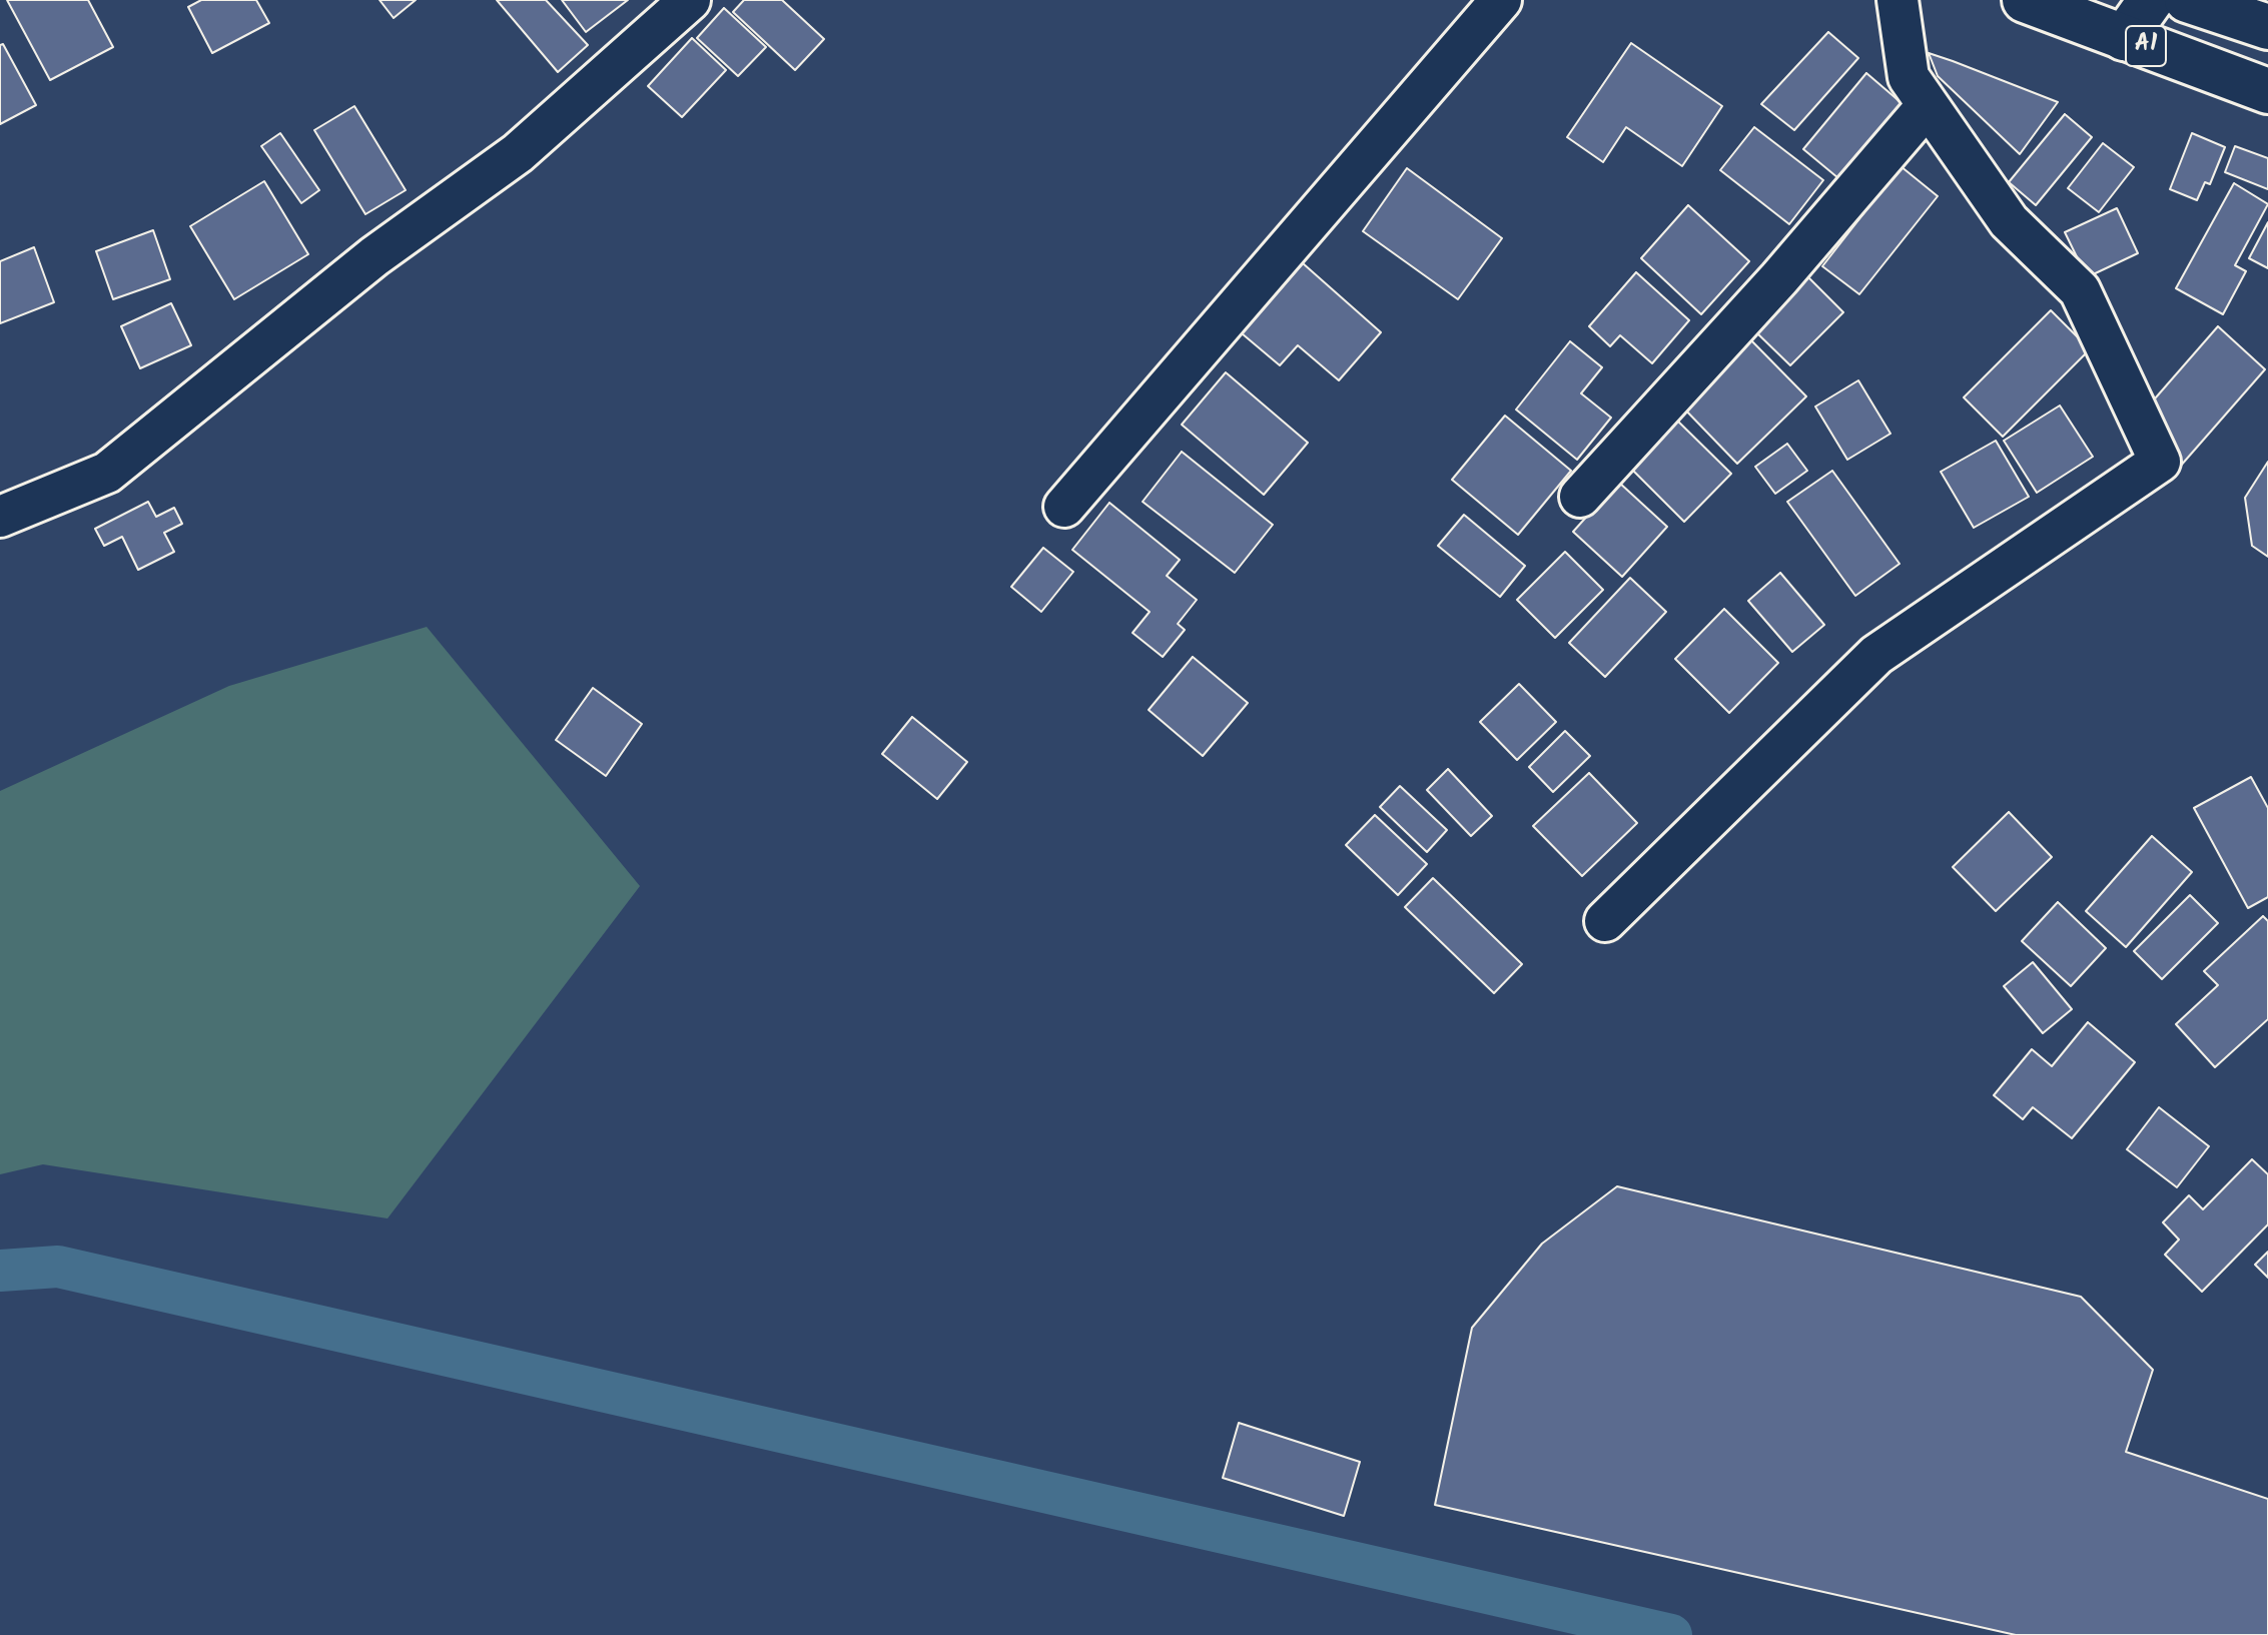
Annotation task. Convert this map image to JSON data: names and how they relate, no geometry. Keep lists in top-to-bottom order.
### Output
{
  "streets": {
    "main road": ["A1"]
  }
}
